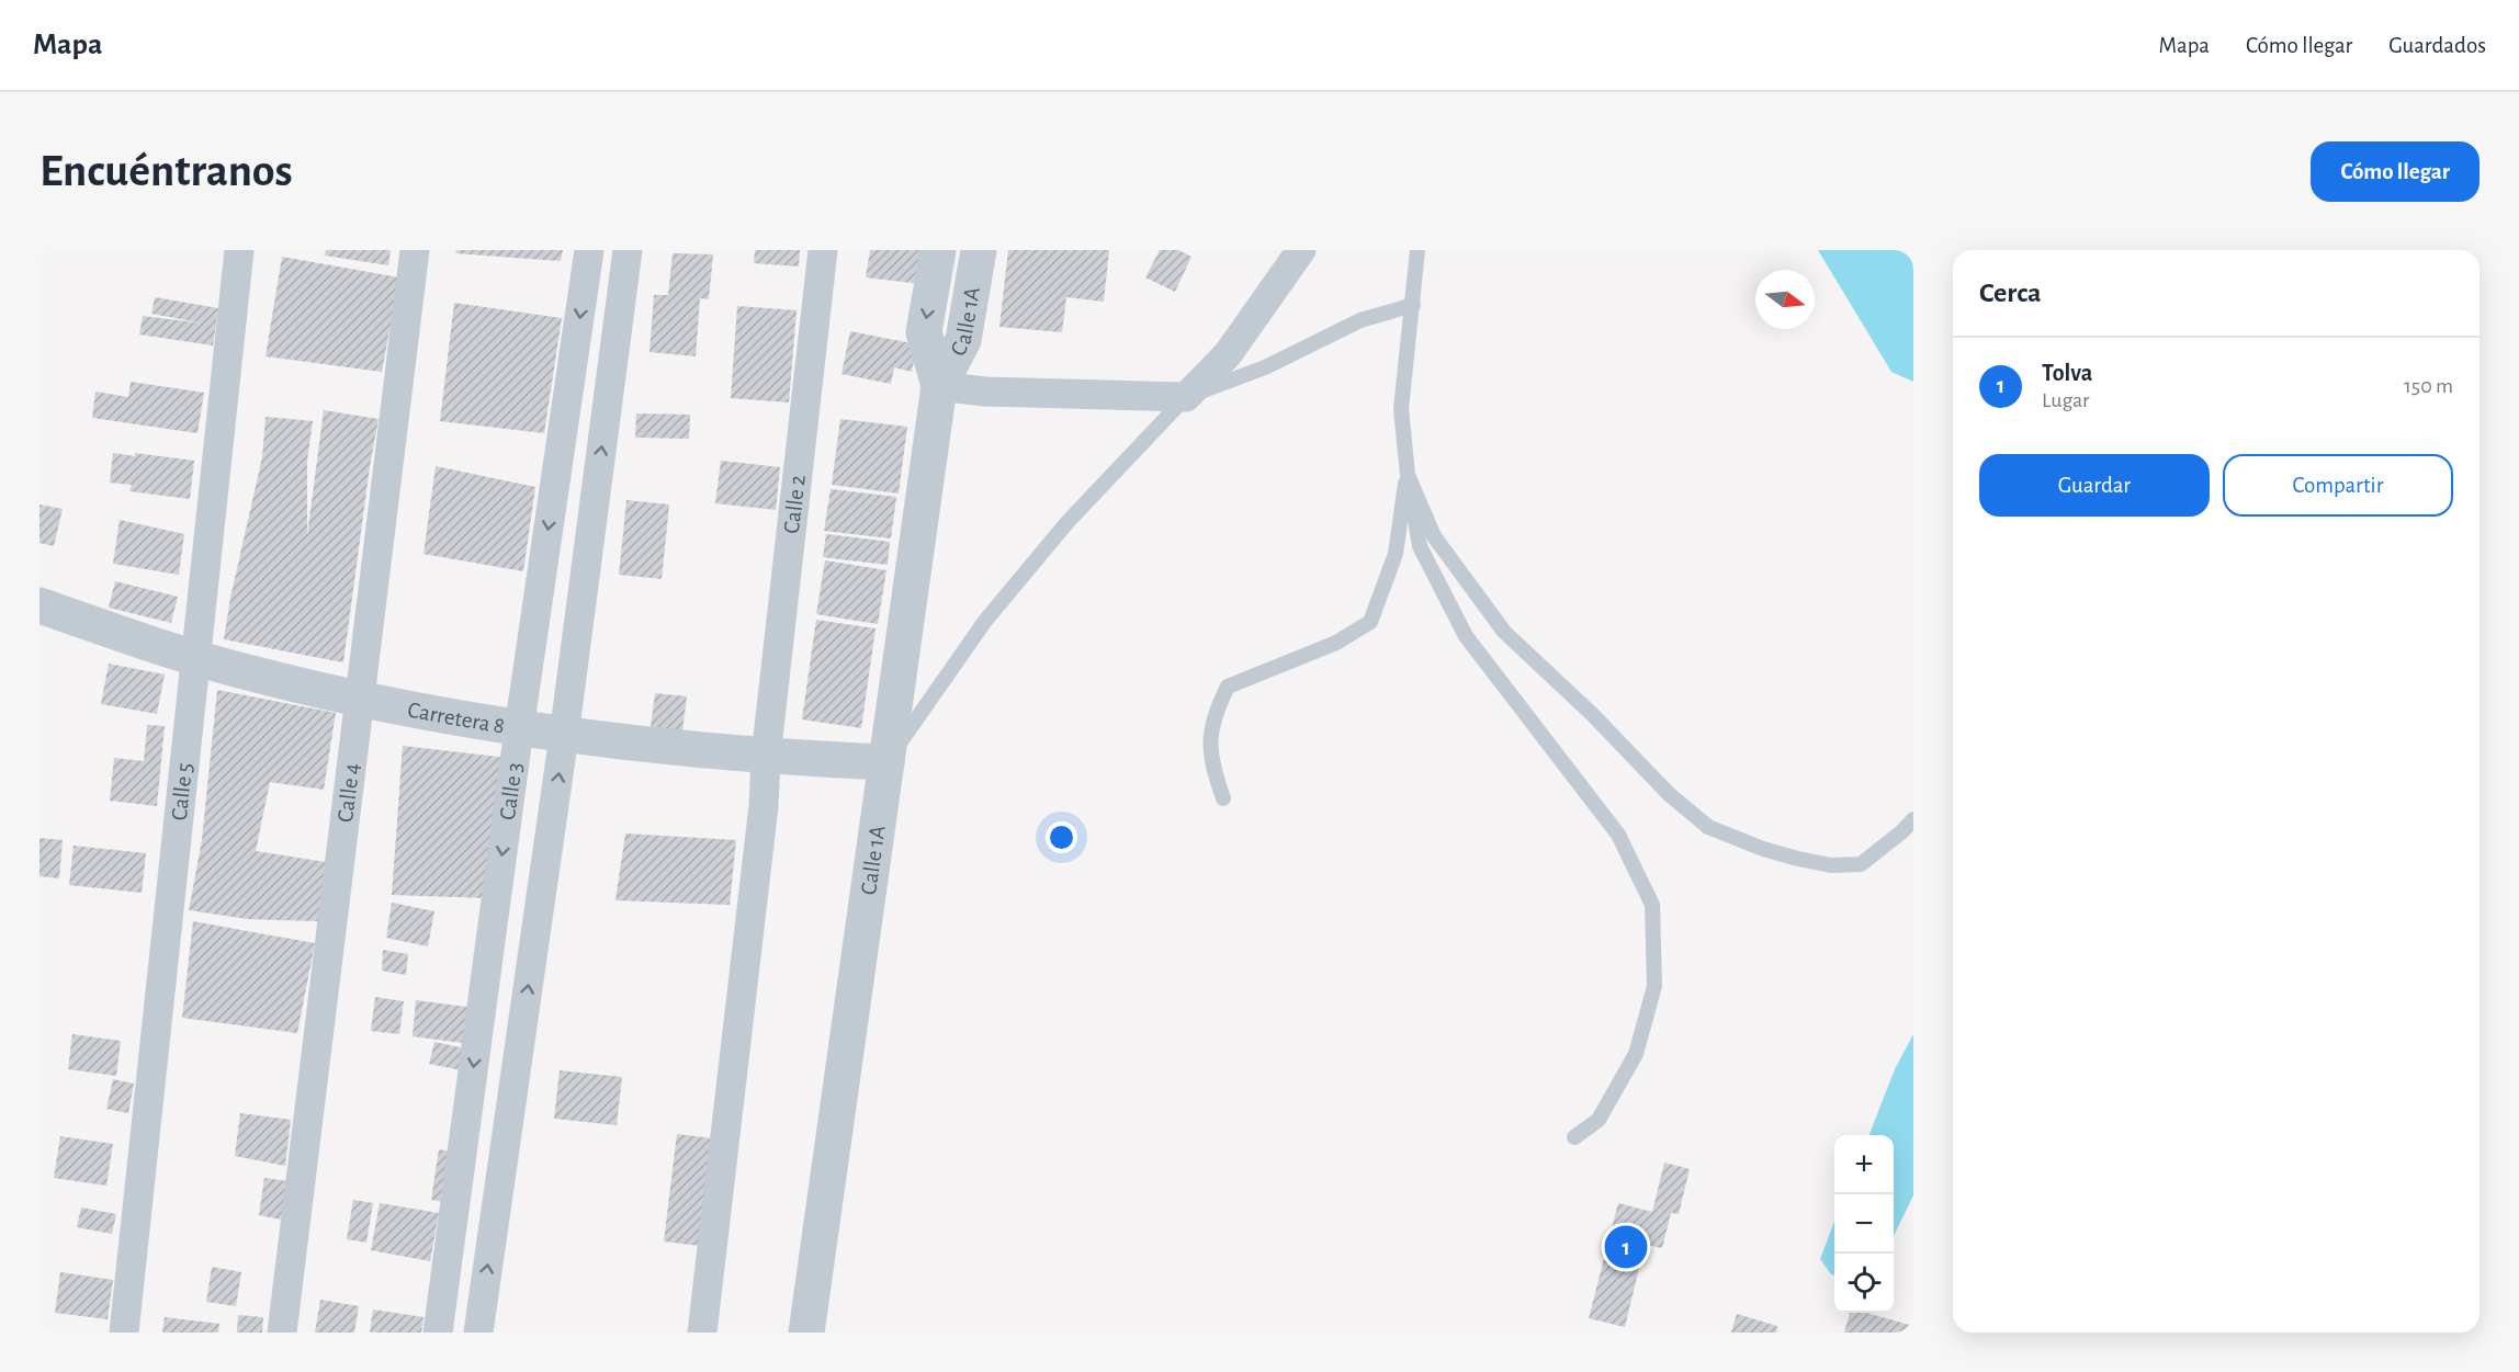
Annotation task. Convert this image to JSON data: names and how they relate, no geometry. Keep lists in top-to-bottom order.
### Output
{
  "streets": {
    "street": [
      "Calle 1A",
      "Calle 2",
      "Carretera 8",
      "Calle 5",
      "Calle 3",
      "Calle 4"
    ]
  },
  "crossings": [
    ["Calle 1A", "Carretera 8"],
    ["Calle 2", "Carretera 8"],
    ["Carretera 8", "Calle 5"],
    ["Carretera 8", "Calle 3"],
    ["Carretera 8", "Calle 4"]
  ],
  "north": "right",
  "page": {
    "header": "Mapa",
    "nav": ["Mapa", "Cómo llegar", "Guardados"],
    "buttons": [
      "Cómo llegar",
      ["Guardar", "Compartir"]
    ],
    "title": "Encuéntranos",
    "heading": "Cerca",
    "list": [
      {
        "mark": "1",
        "name": "Tolva",
        "note": "Lugar",
        "value": "150 m"
      }
    ],
    "map_buttons": ["+", "−"],
    "pins": "1"
  }
}
